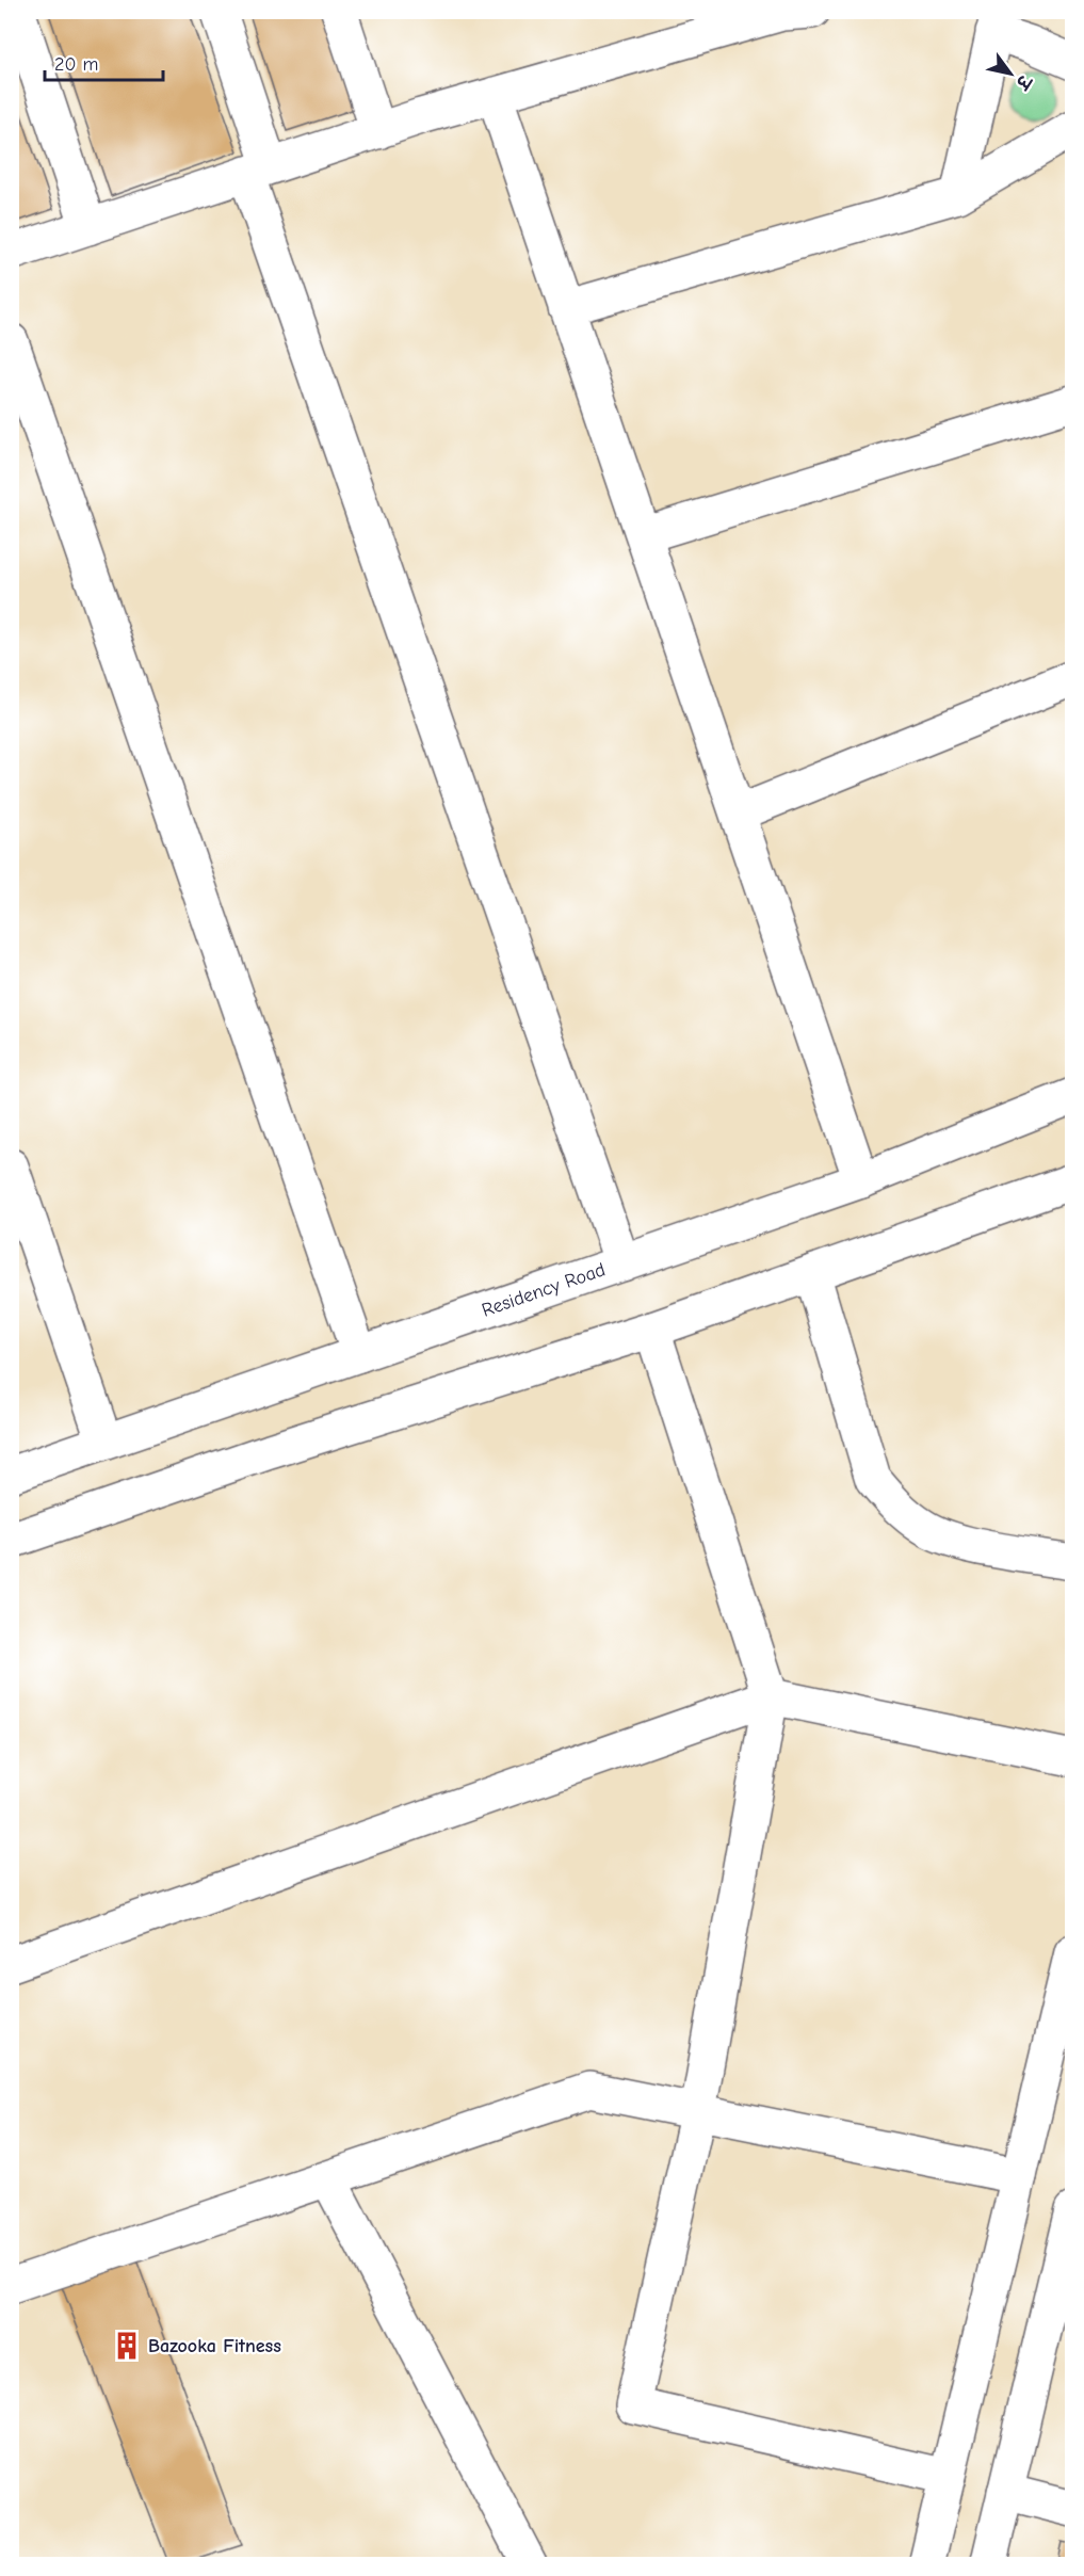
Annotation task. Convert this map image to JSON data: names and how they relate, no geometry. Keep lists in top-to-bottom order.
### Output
{
  "streets": {
    "street": ["Residency Road"]
  },
  "places": {
    "building": ["Bazooka Fitness"]
  },
  "scale_bar": "20 m",
  "north": "bottom right"
}
